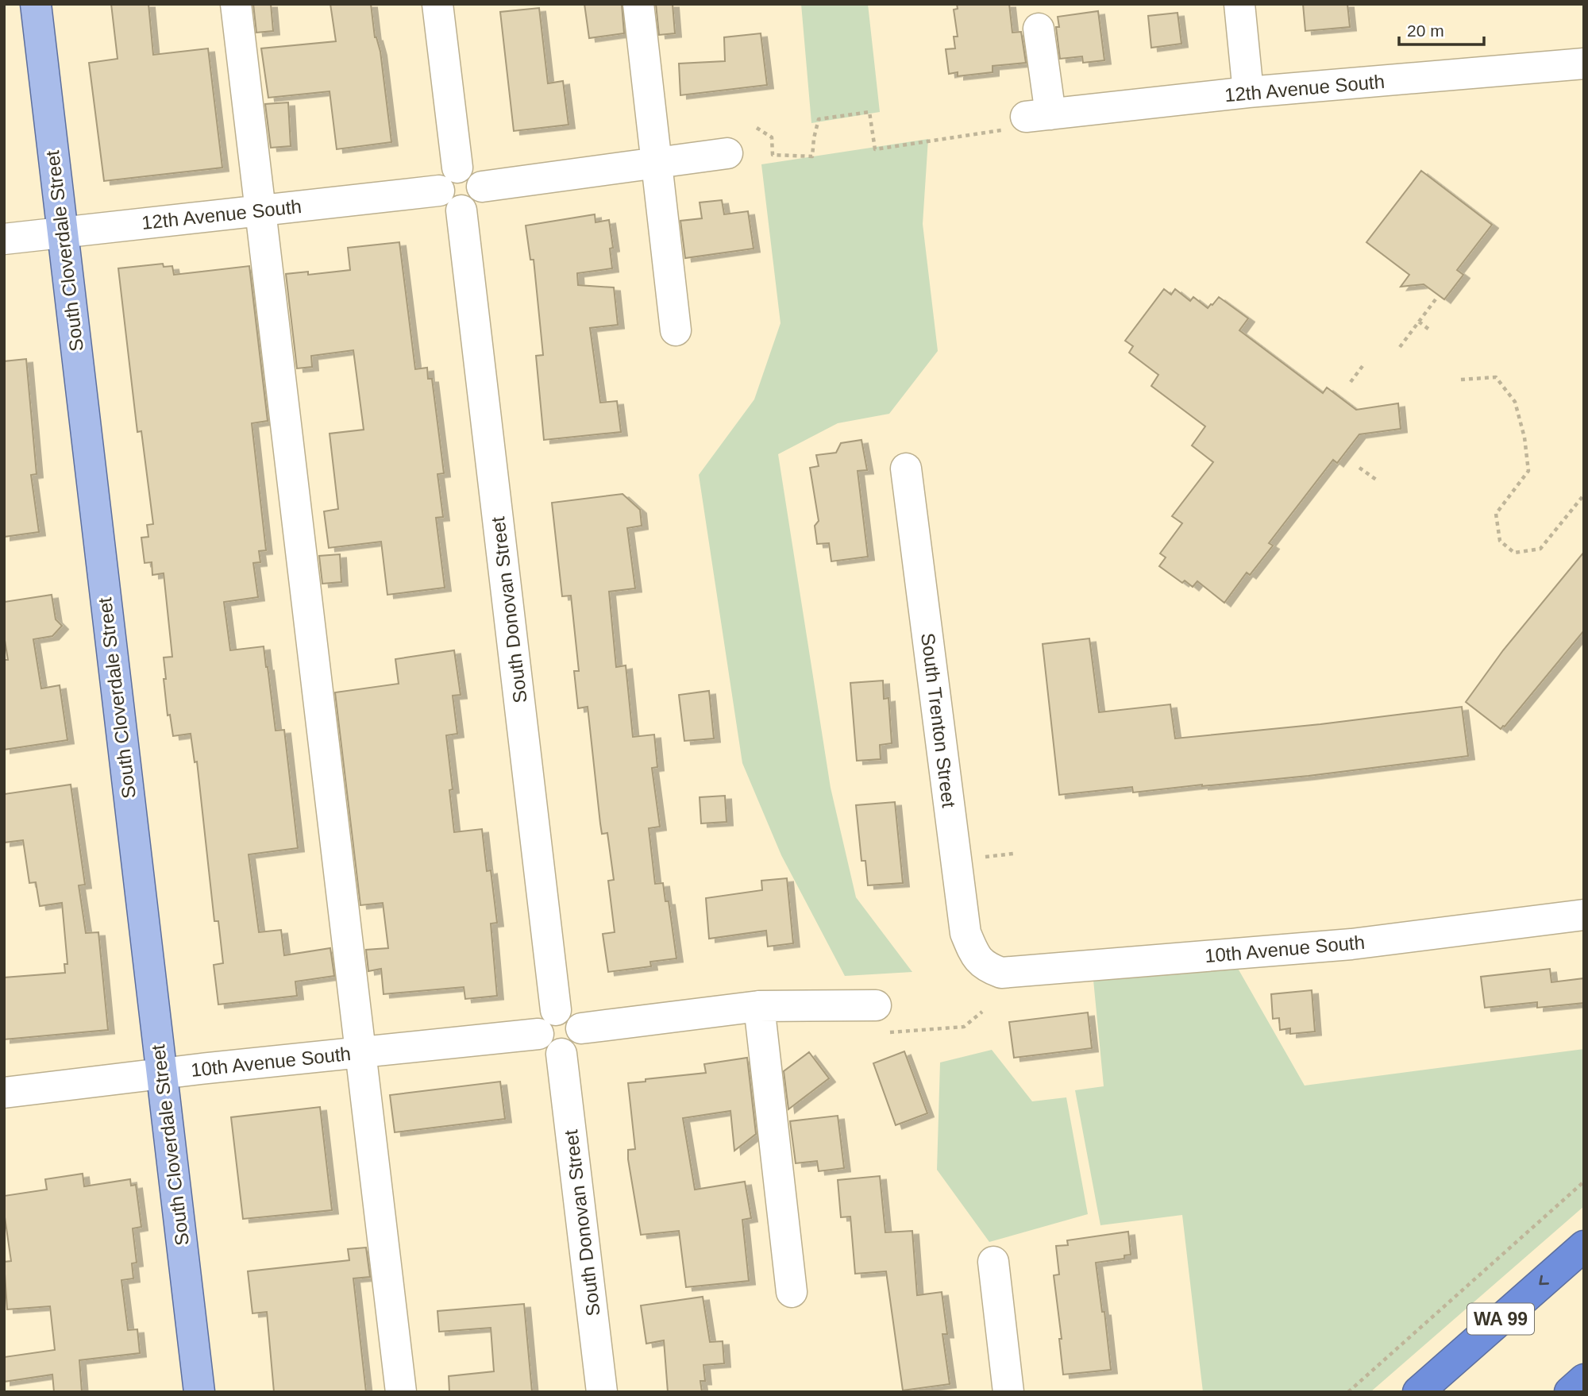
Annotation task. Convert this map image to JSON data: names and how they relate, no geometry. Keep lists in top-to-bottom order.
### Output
{
  "streets": {
    "highway": ["WA 99"],
    "main road": ["South Cloverdale Street"],
    "street": [
      "12th Avenue South",
      "South Donovan Street",
      "South Trenton Street",
      "10th Avenue South"
    ]
  },
  "crossings": [
    ["12th Avenue South", "South Cloverdale Street"],
    ["12th Avenue South", "South Donovan Street"],
    ["South Cloverdale Street", "10th Avenue South"],
    ["South Donovan Street", "10th Avenue South"],
    ["South Trenton Street", "10th Avenue South"]
  ],
  "scale_bar": "20 m"
}
